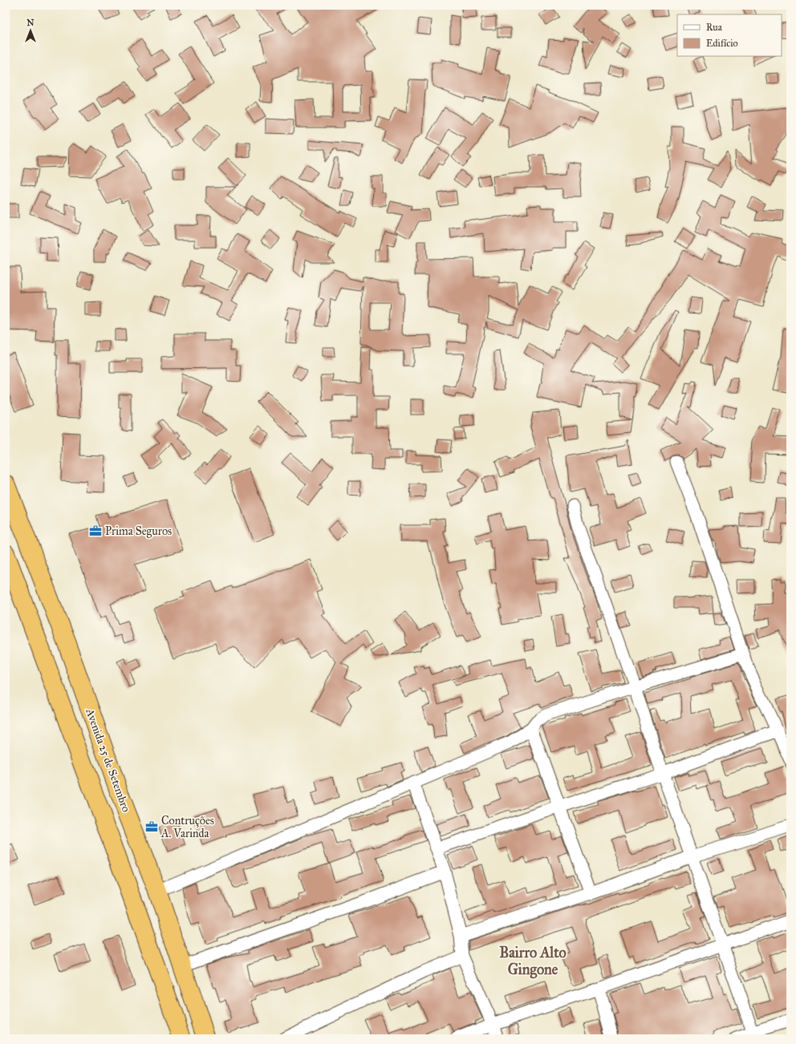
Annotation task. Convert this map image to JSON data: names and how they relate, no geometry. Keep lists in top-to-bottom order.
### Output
{
  "streets": {
    "highway": ["Avenida 25 de Setembro"]
  },
  "districts": ["Bairro Alto Gingone"],
  "places": {
    "office": ["Prima Seguros", "Contruções A. Varinda"]
  },
  "legend": ["Rua", "Edifício"],
  "north": "top"
}
